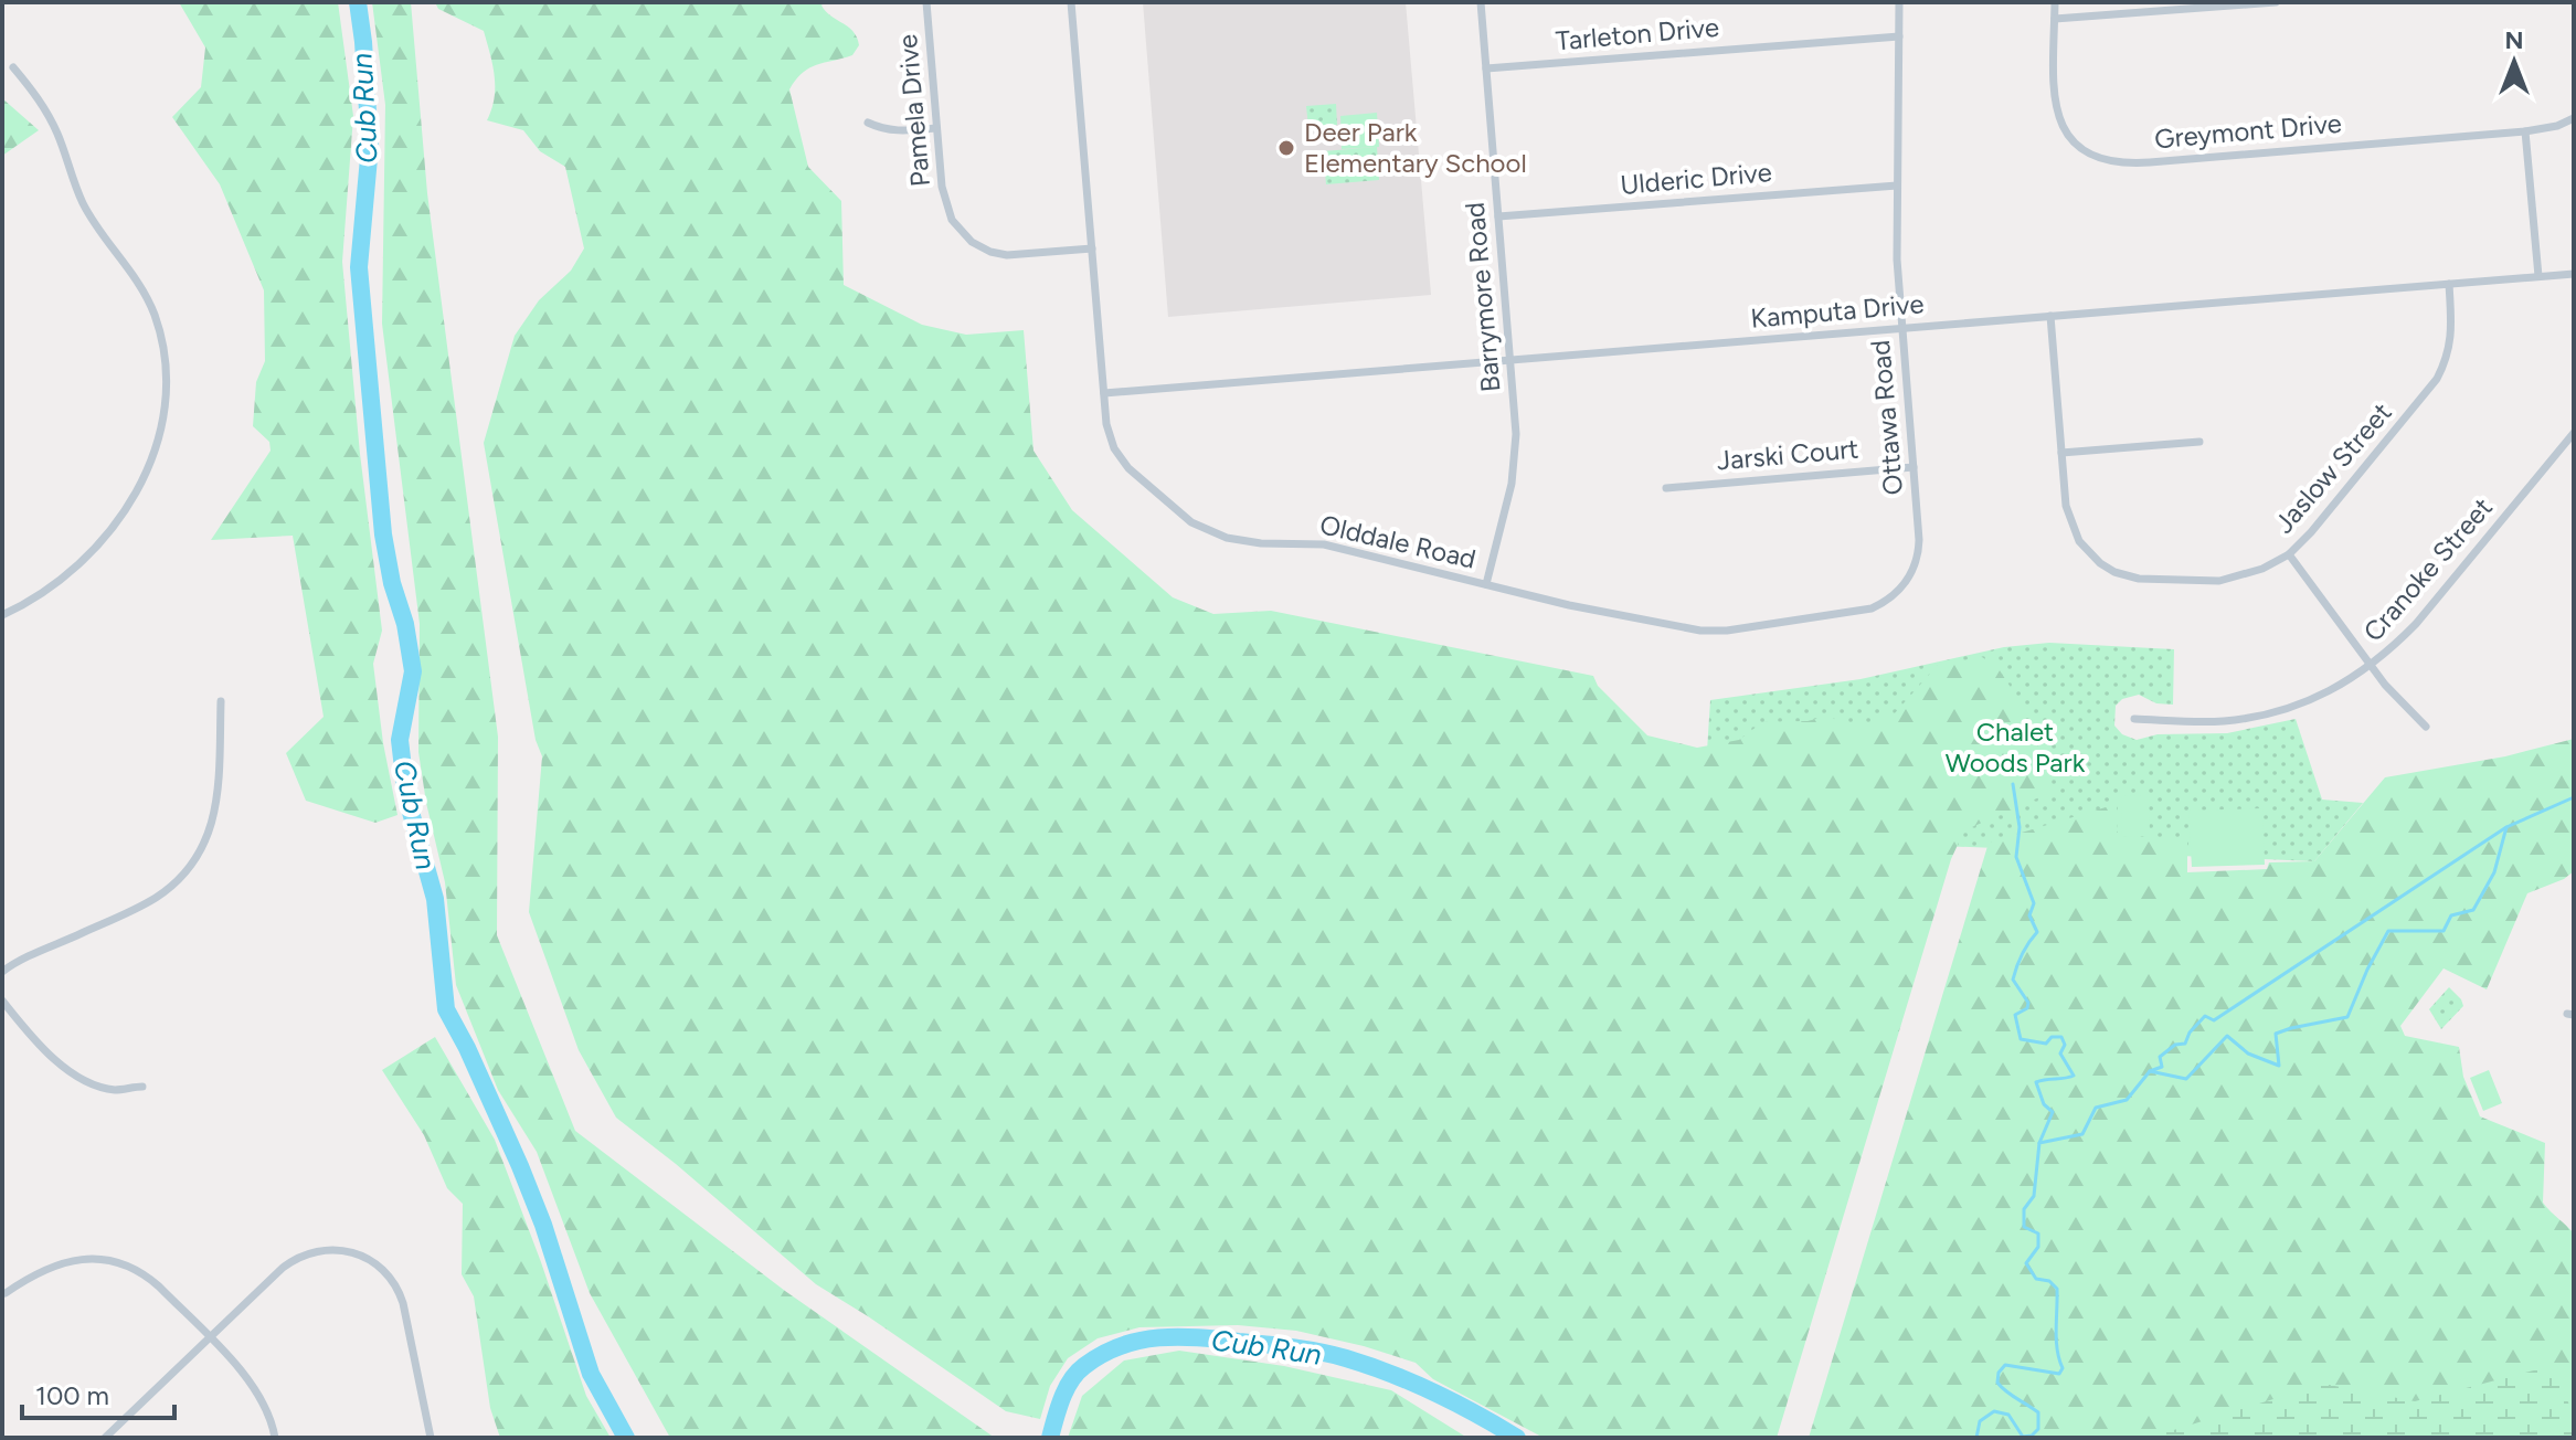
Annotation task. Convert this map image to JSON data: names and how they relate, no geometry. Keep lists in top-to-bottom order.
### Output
{
  "streets": {
    "street": [
      "Tarleton Drive",
      "Pamela Drive",
      "Greymont Drive",
      "Ulderic Drive",
      "Barrymore Road",
      "Kamputa Drive",
      "Ottawa Road",
      "Jarski Court",
      "Jaslow Street",
      "Olddale Road",
      "Cranoke Street"
    ]
  },
  "crossings": [
    ["Tarleton Drive", "Barrymore Road"],
    ["Tarleton Drive", "Ottawa Road"],
    ["Pamela Drive", "Olddale Road"],
    ["Ulderic Drive", "Barrymore Road"],
    ["Ulderic Drive", "Ottawa Road"],
    ["Barrymore Road", "Kamputa Drive"],
    ["Barrymore Road", "Olddale Road"],
    ["Kamputa Drive", "Ottawa Road"],
    ["Kamputa Drive", "Jaslow Street"],
    ["Kamputa Drive", "Olddale Road"],
    ["Ottawa Road", "Jarski Court"],
    ["Ottawa Road", "Olddale Road"]
  ],
  "water": ["Cub Run"],
  "parks": ["Chalet Woods Park"],
  "places": ["Deer Park Elementary School"],
  "scale_bar": "100 m",
  "north": "top"
}
